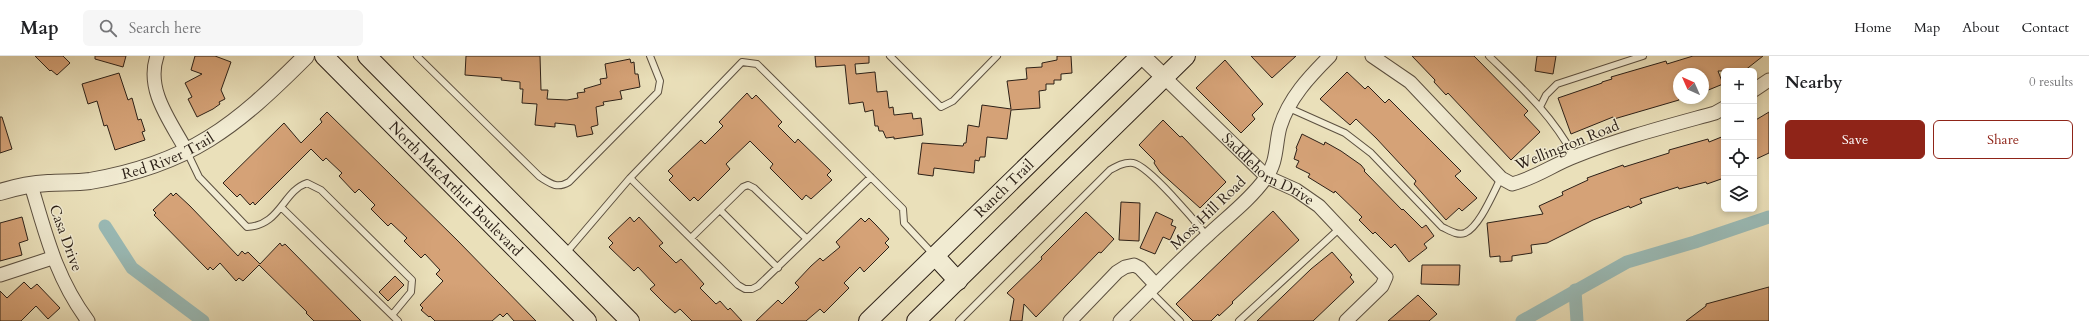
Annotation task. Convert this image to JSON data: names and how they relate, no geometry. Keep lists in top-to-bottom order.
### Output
{
  "streets": {
    "main road": ["North MacArthur Boulevard", "Ranch Trail"],
    "street": [
      "Wellington Road",
      "Red River Trail",
      "Saddlehorn Drive",
      "Moss Hill Road",
      "Casa Drive"
    ]
  },
  "crossings": [
    ["Red River Trail", "Casa Drive"],
    ["Saddlehorn Drive", "Ranch Trail"],
    ["Saddlehorn Drive", "Moss Hill Road"]
  ],
  "north": "top left",
  "page": {
    "header": "Map",
    "search": "Search here",
    "nav": [
      "Home",
      "Map",
      "About",
      "Contact"
    ],
    "heading": ["Nearby", "0 results"],
    "map_buttons": ["+", "−"],
    "buttons": ["Save", "Share"]
  }
}
